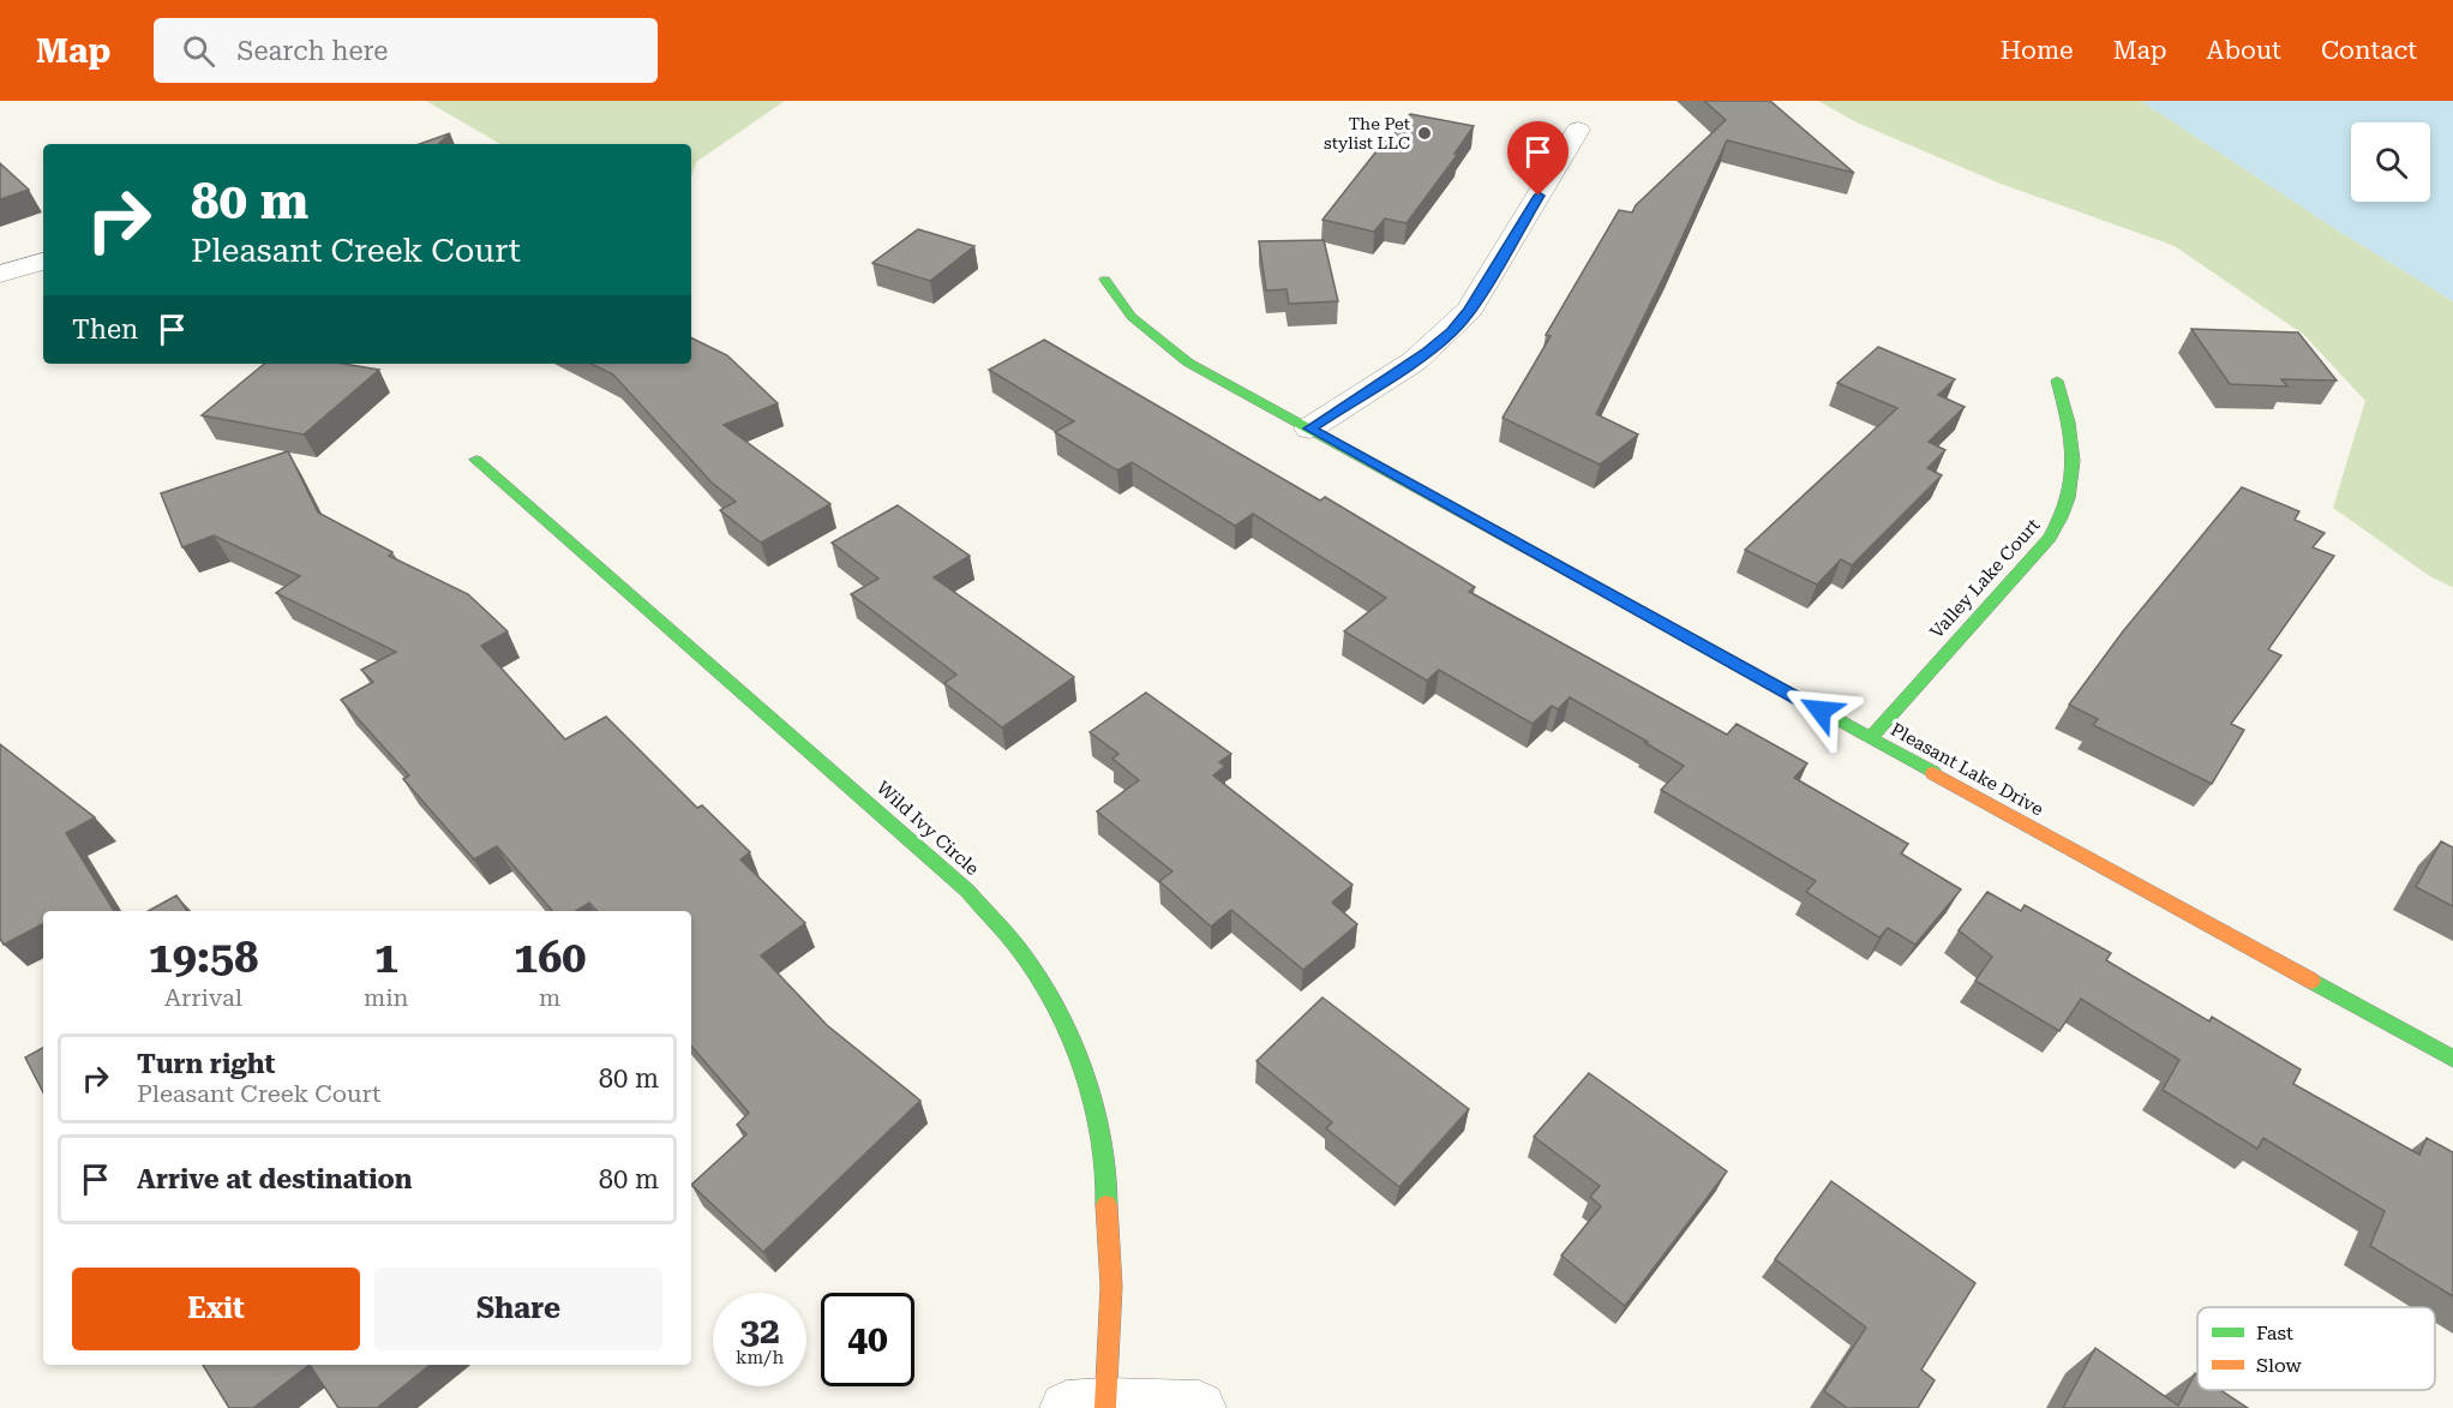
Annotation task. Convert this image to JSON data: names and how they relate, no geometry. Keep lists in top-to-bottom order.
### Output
{
  "streets": {
    "street": ["Valley Lake Court", "Pleasant Lake Drive", "Wild Ivy Circle"]
  },
  "crossings": [
    ["Valley Lake Court", "Pleasant Lake Drive"]
  ],
  "places": ["The Pet stylist LLC"],
  "legend": ["Fast", "Slow"],
  "page": {
    "header": "Map",
    "search": "Search here",
    "nav": [
      "Home",
      "Map",
      "About",
      "Contact"
    ],
    "turn": ["80 m", "Pleasant Creek Court"],
    "then": "Then",
    "eta": [
      "19:58",
      "Arrival",
      "1",
      "min",
      "160",
      "m"
    ],
    "list": [
      {
        "name": "Turn right",
        "note": "Pleasant Creek Court",
        "value": "80 m"
      },
      {
        "name": "Arrive at destination",
        "value": "80 m"
      }
    ],
    "buttons": ["Exit", "Share"],
    "speed": "32 km/h",
    "limit": "40"
  }
}
